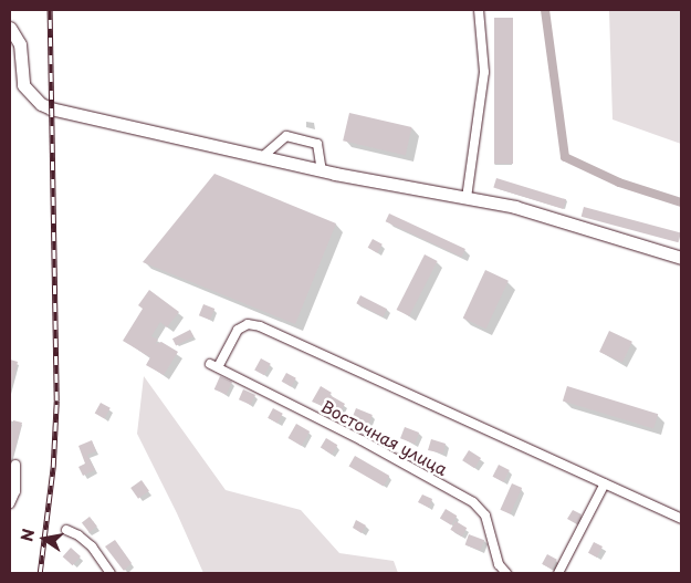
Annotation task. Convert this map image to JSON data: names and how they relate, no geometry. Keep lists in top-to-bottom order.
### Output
{
  "streets": {
    "street": ["Восточная улица"]
  },
  "north": "left"
}
